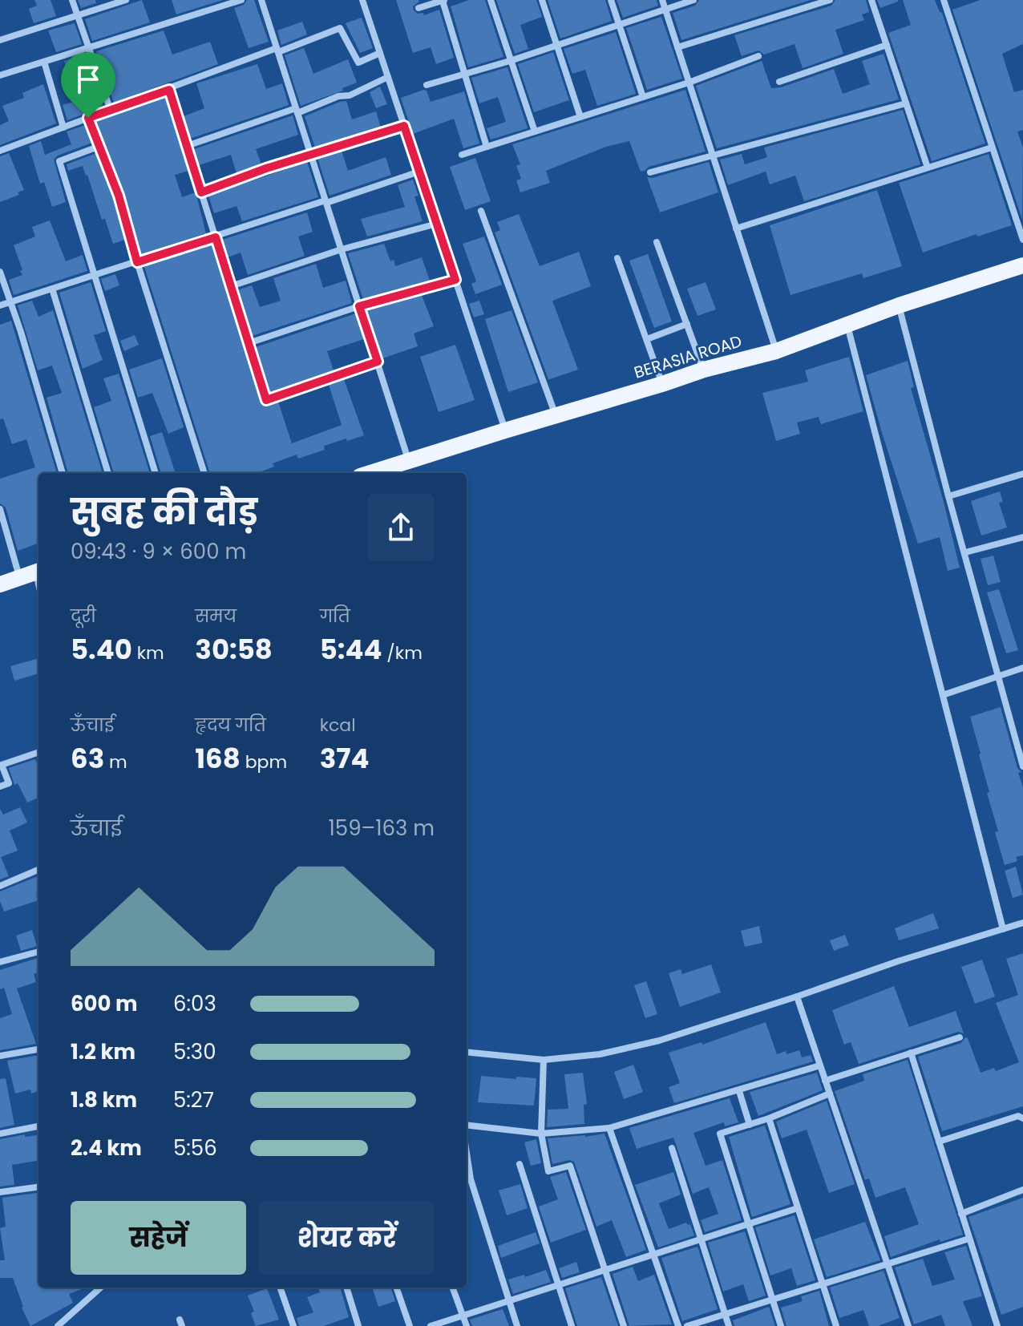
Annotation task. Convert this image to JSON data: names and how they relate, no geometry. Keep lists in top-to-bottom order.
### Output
{
  "streets": {
    "main road": ["BERASIA ROAD"]
  },
  "page": {
    "heading": ["सुबह की दौड़", "09:43 · 9 × 600 m"],
    "stats": [
      ["दूरी", "5.40 km"],
      ["समय", "30:58"],
      ["गति", "5:44 /km"],
      ["ऊँचाई", "63 m"],
      ["हृदय गति", "168 bpm"],
      ["kcal", "374"]
    ],
    "chart": ["ऊँचाई", "159–163 m"],
    "list": [
      {
        "name": "600 m",
        "note": "6:03"
      },
      {
        "name": "1.2 km",
        "note": "5:30"
      },
      {
        "name": "1.8 km",
        "note": "5:27"
      },
      {
        "name": "2.4 km",
        "note": "5:56"
      }
    ],
    "buttons": ["सहेजें", "शेयर करें"]
  }
}
